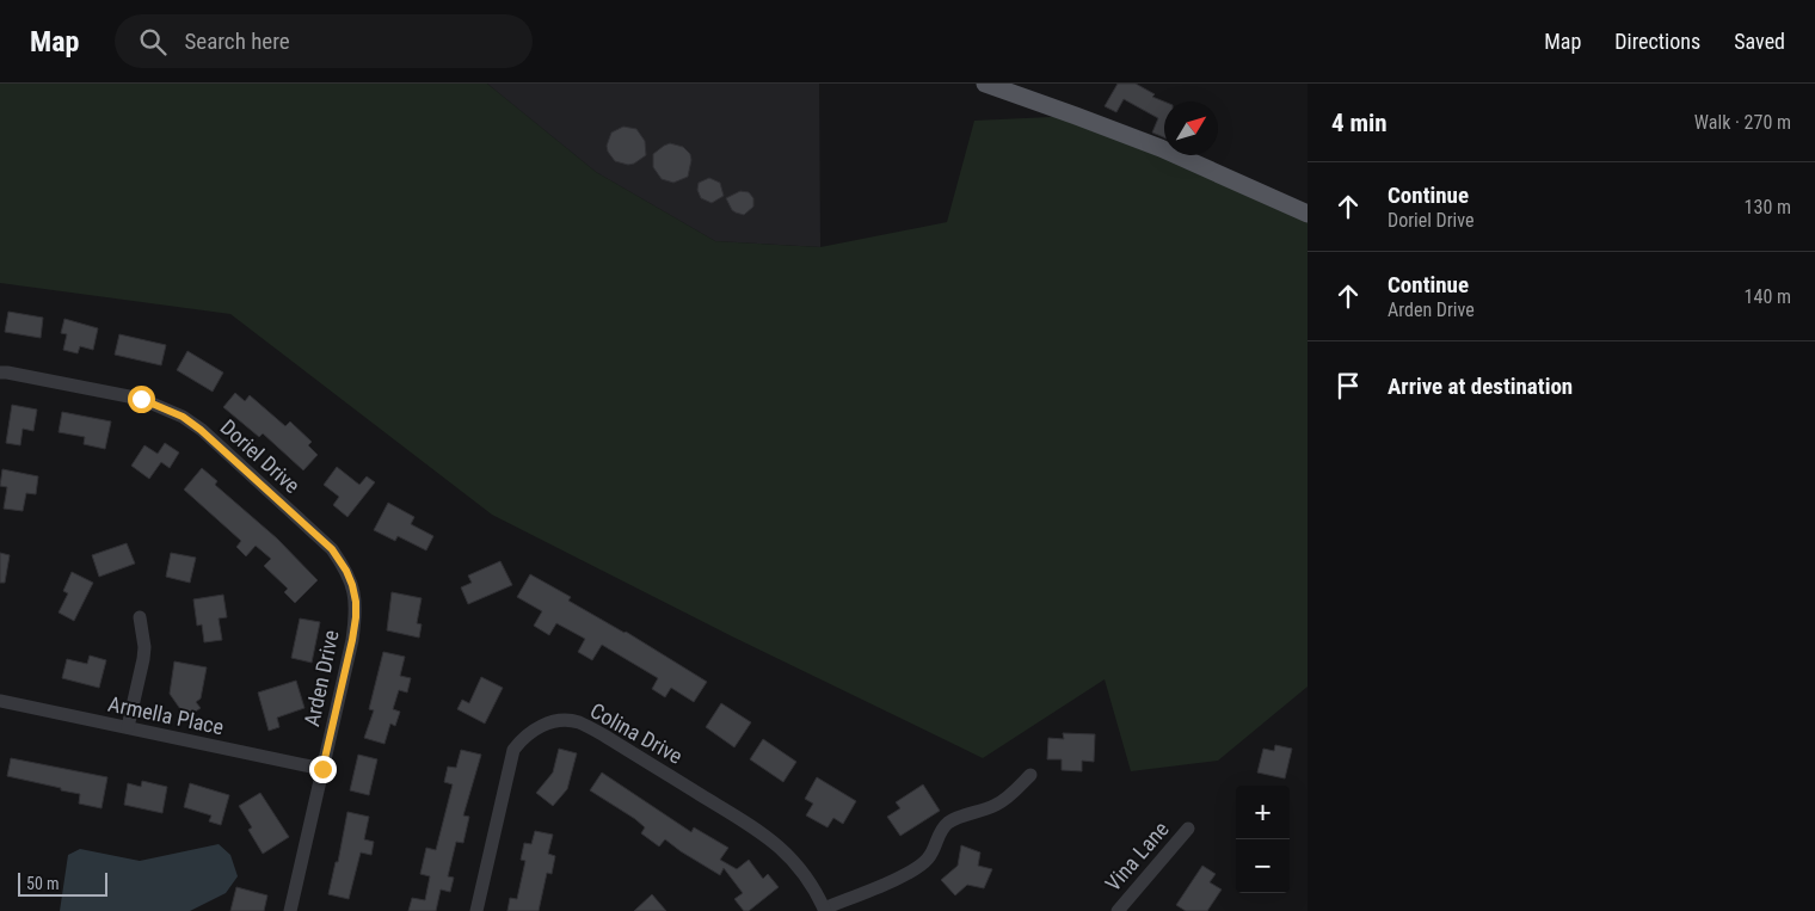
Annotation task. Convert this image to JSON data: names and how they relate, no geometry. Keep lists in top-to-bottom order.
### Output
{
  "streets": {
    "street": [
      "Doriel Drive",
      "Arden Drive",
      "Armella Place",
      "Colina Drive",
      "Vina Lane"
    ]
  },
  "crossings": [
    ["Doriel Drive", "Arden Drive"],
    ["Arden Drive", "Armella Place"]
  ],
  "scale_bar": "50 m",
  "north": "top right",
  "page": {
    "header": "Map",
    "search": "Search here",
    "nav": ["Map", "Directions", "Saved"],
    "heading": ["4 min", "Walk · 270 m"],
    "list": [
      ["Continue", "Doriel Drive", "130 m"],
      ["Continue", "Arden Drive", "140 m"],
      "Arrive at destination"
    ],
    "map_buttons": ["+", "−"],
    "scale": "50 m"
  }
}
